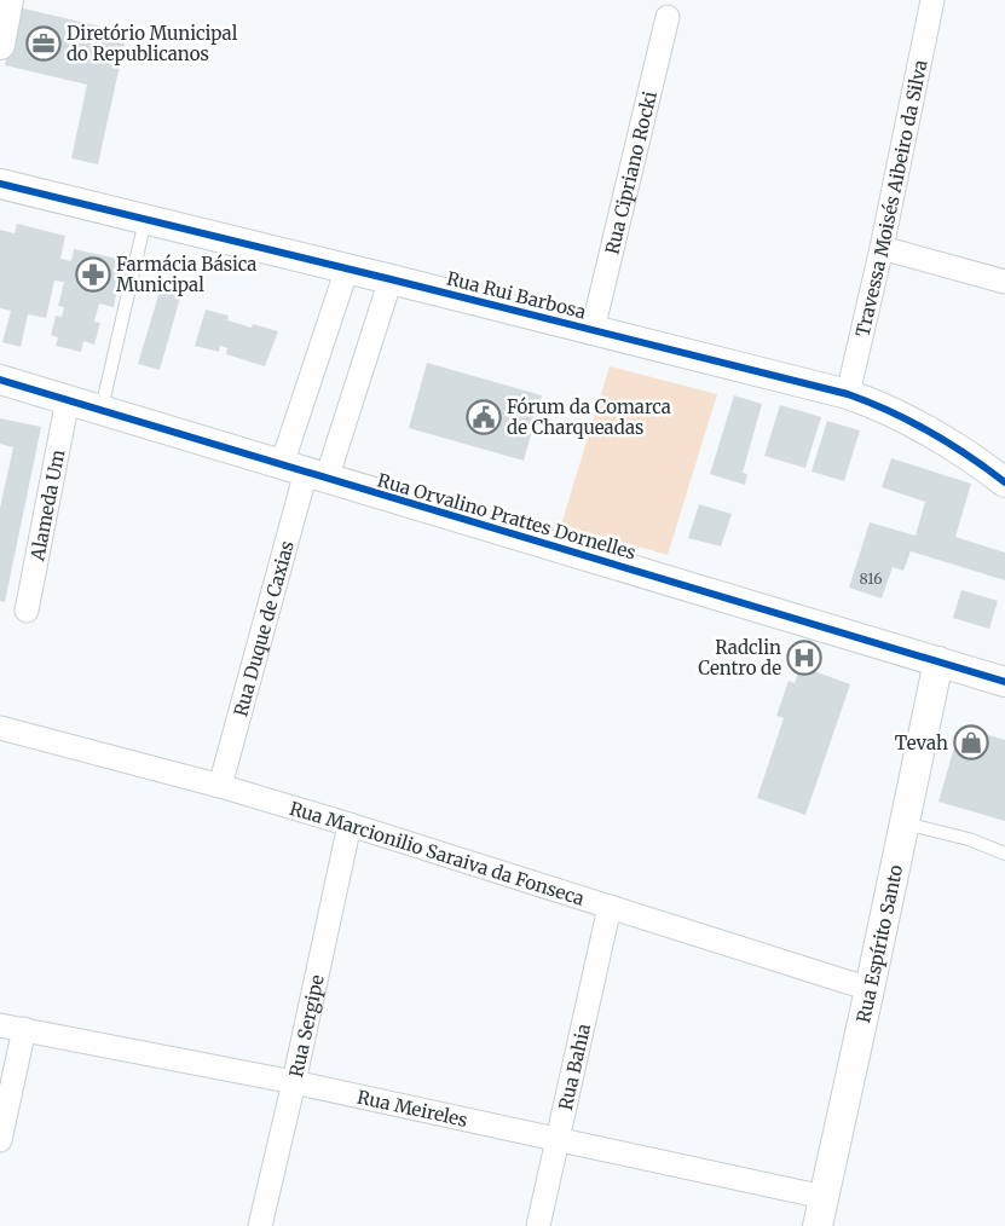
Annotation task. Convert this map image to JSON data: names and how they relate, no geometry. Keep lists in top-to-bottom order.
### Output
{
  "streets": {
    "street": [
      "Rua Cipriano Rocki",
      "Travessa Moisés Aibeiro da Silva",
      "Rua Rui Barbosa",
      "Alameda Um",
      "Rua Orvalino Prattes Dornelles",
      "Rua Duque de Caxias",
      "Rua Marcionilio Saraiva da Fonseca",
      "Rua Espírito Santo",
      "Rua Sergipe",
      "Rua Bahia",
      "Rua Meireles"
    ]
  },
  "crossings": [
    ["Rua Cipriano Rocki", "Rua Rui Barbosa"],
    ["Travessa Moisés Aibeiro da Silva", "Rua Rui Barbosa"],
    ["Alameda Um", "Rua Orvalino Prattes Dornelles"],
    ["Rua Orvalino Prattes Dornelles", "Rua Duque de Caxias"],
    ["Rua Orvalino Prattes Dornelles", "Rua Espírito Santo"],
    ["Rua Duque de Caxias", "Rua Marcionilio Saraiva da Fonseca"],
    ["Rua Marcionilio Saraiva da Fonseca", "Rua Espírito Santo"],
    ["Rua Marcionilio Saraiva da Fonseca", "Rua Sergipe"],
    ["Rua Marcionilio Saraiva da Fonseca", "Rua Bahia"],
    ["Rua Espírito Santo", "Rua Meireles"],
    ["Rua Sergipe", "Rua Meireles"],
    ["Rua Bahia", "Rua Meireles"]
  ],
  "places": {
    "office": ["Diretório Municipal do Republicanos"],
    "pharmacy": ["Farmácia Básica Municipal"],
    "public building": ["Fórum da Comarca de Charqueadas"],
    "hospital": ["Radclin Centro de"],
    "shop": ["Tevah"]
  },
  "house_numbers": ["816"]
}
